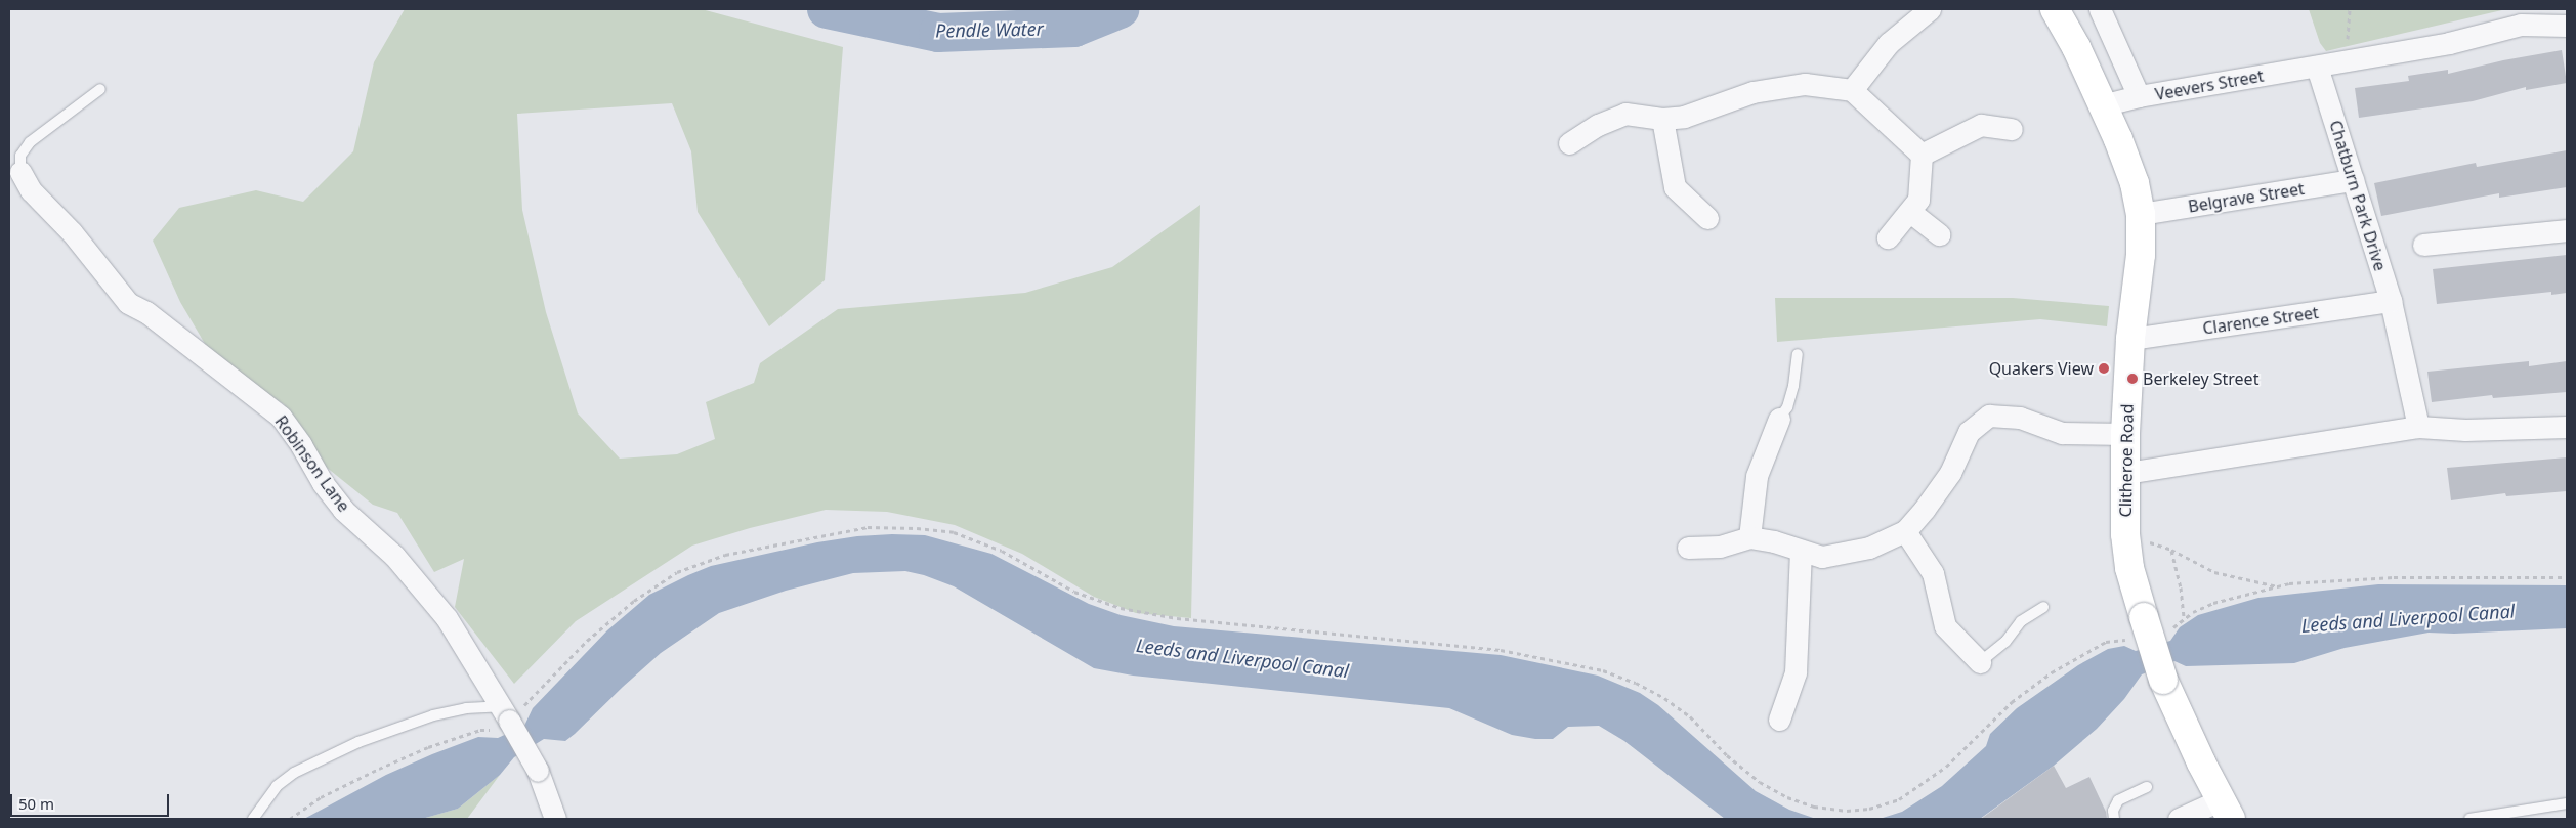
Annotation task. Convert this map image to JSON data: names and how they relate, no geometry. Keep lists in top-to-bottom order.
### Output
{
  "streets": {
    "main road": ["Clitheroe Road"],
    "street": [
      "Veevers Street",
      "Chatburn Park Drive",
      "Belgrave Street",
      "Clarence Street",
      "Robinson Lane"
    ]
  },
  "crossings": [
    ["Veevers Street", "Chatburn Park Drive"],
    ["Veevers Street", "Clitheroe Road"],
    ["Chatburn Park Drive", "Belgrave Street"],
    ["Chatburn Park Drive", "Clarence Street"],
    ["Belgrave Street", "Clitheroe Road"],
    ["Clarence Street", "Clitheroe Road"]
  ],
  "water": ["Pendle Water", "Leeds and Liverpool Canal"],
  "places": ["Quakers View", "Berkeley Street"],
  "scale_bar": "50 m"
}
